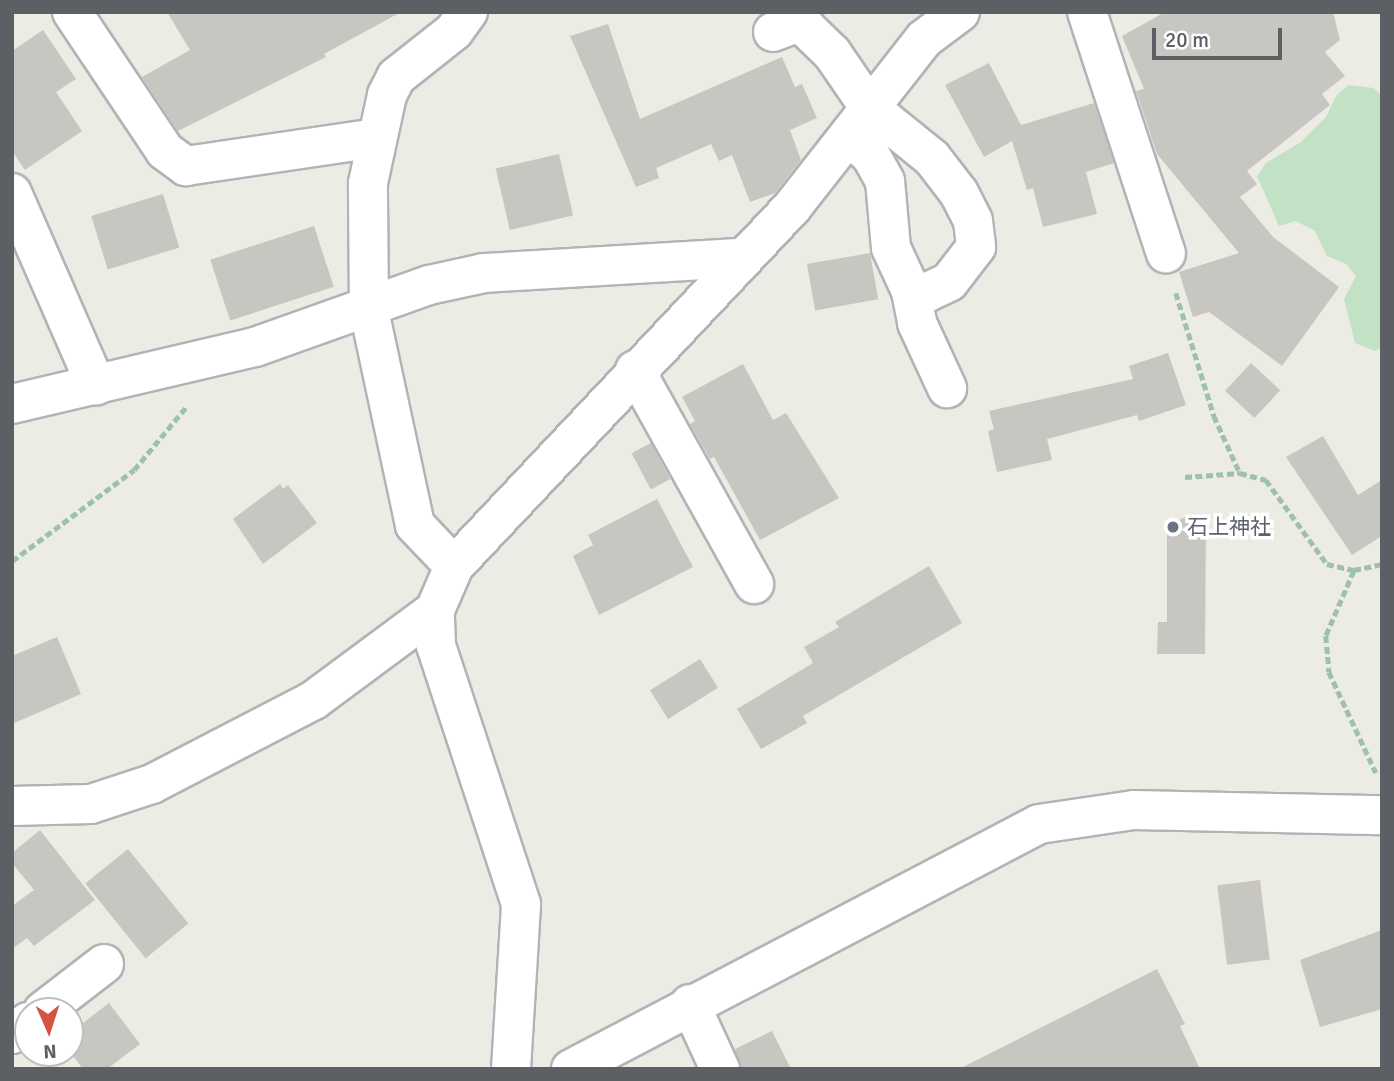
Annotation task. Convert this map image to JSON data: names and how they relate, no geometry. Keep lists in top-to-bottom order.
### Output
{
  "places": ["石上神社"],
  "scale_bar": "20 m",
  "north": "bottom"
}
